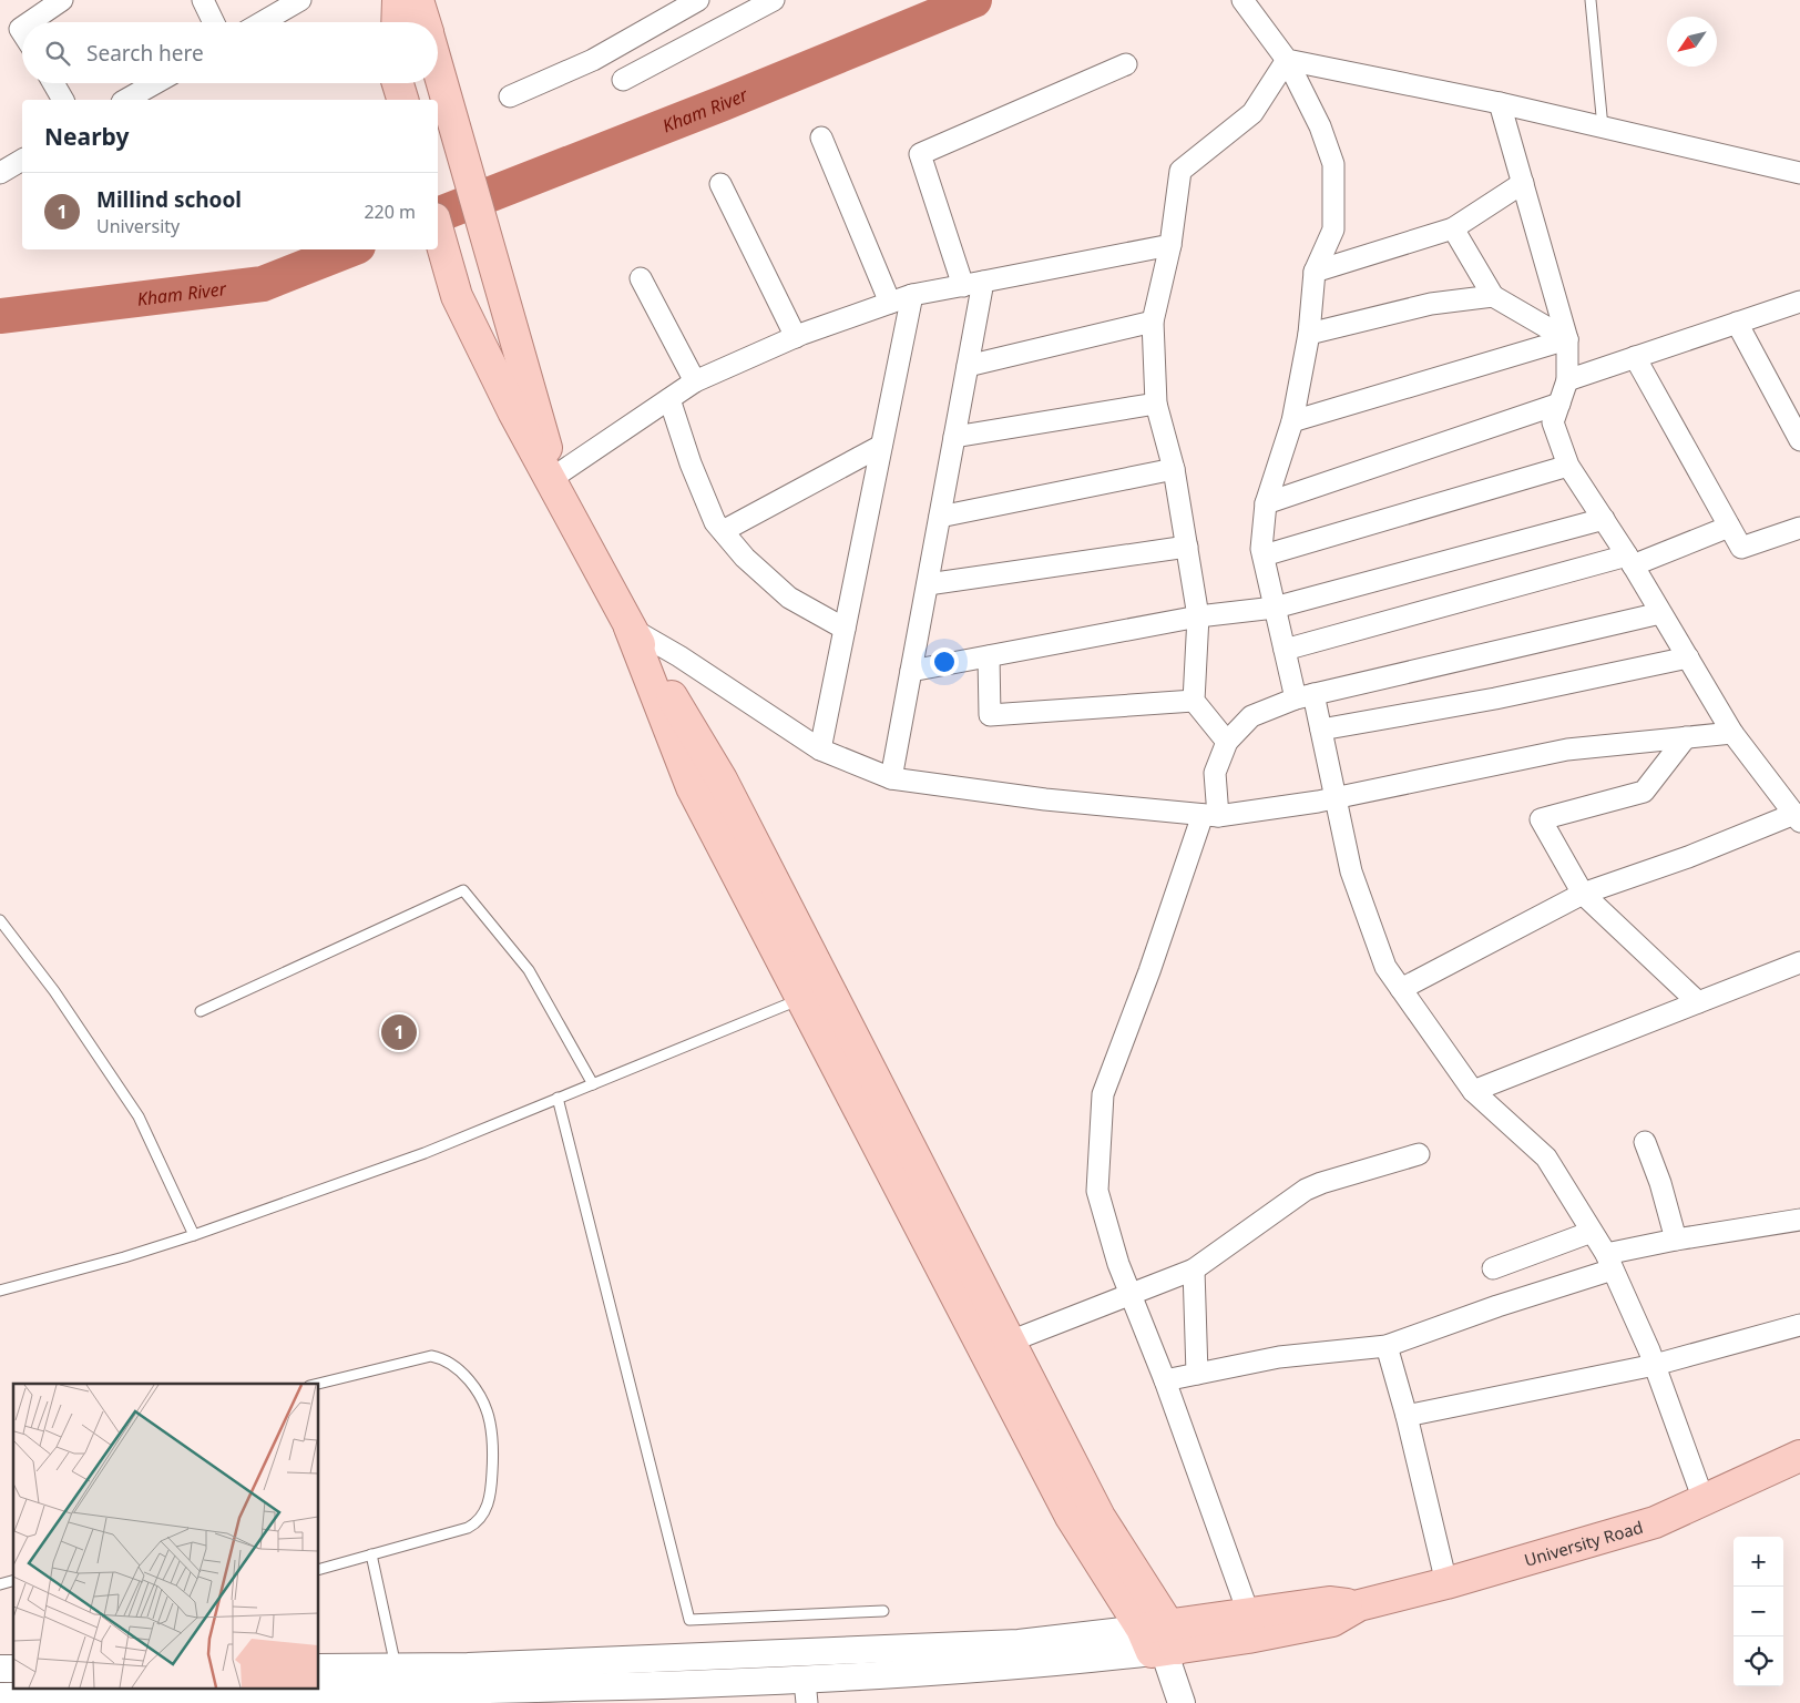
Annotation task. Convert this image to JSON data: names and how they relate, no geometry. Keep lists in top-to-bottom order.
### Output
{
  "streets": {
    "main road": ["University Road"]
  },
  "water": ["Kham River"],
  "north": "bottom left",
  "page": {
    "search": "Search here",
    "heading": "Nearby",
    "list": [
      {
        "mark": "1",
        "name": "Millind school",
        "note": "University",
        "value": "220 m"
      }
    ],
    "pins": "1",
    "map_buttons": ["+", "−"]
  }
}
